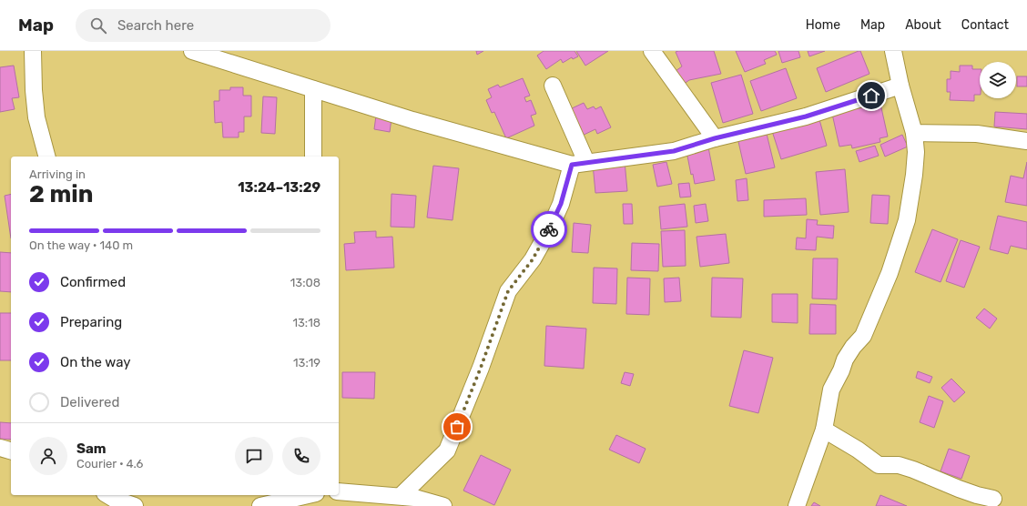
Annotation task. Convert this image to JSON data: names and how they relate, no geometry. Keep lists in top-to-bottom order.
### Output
{
  "page": {
    "header": "Map",
    "search": "Search here",
    "nav": [
      "Home",
      "Map",
      "About",
      "Contact"
    ],
    "heading": ["2 min", "Arriving in", "13:24–13:29"],
    "panel": ["Sam", "Courier · 4.6"],
    "bar": "On the way · 140 m",
    "list": [
      ["Confirmed", "13:08"],
      ["Preparing", "13:18"],
      ["On the way", "13:19"],
      "Delivered"
    ]
  }
}
